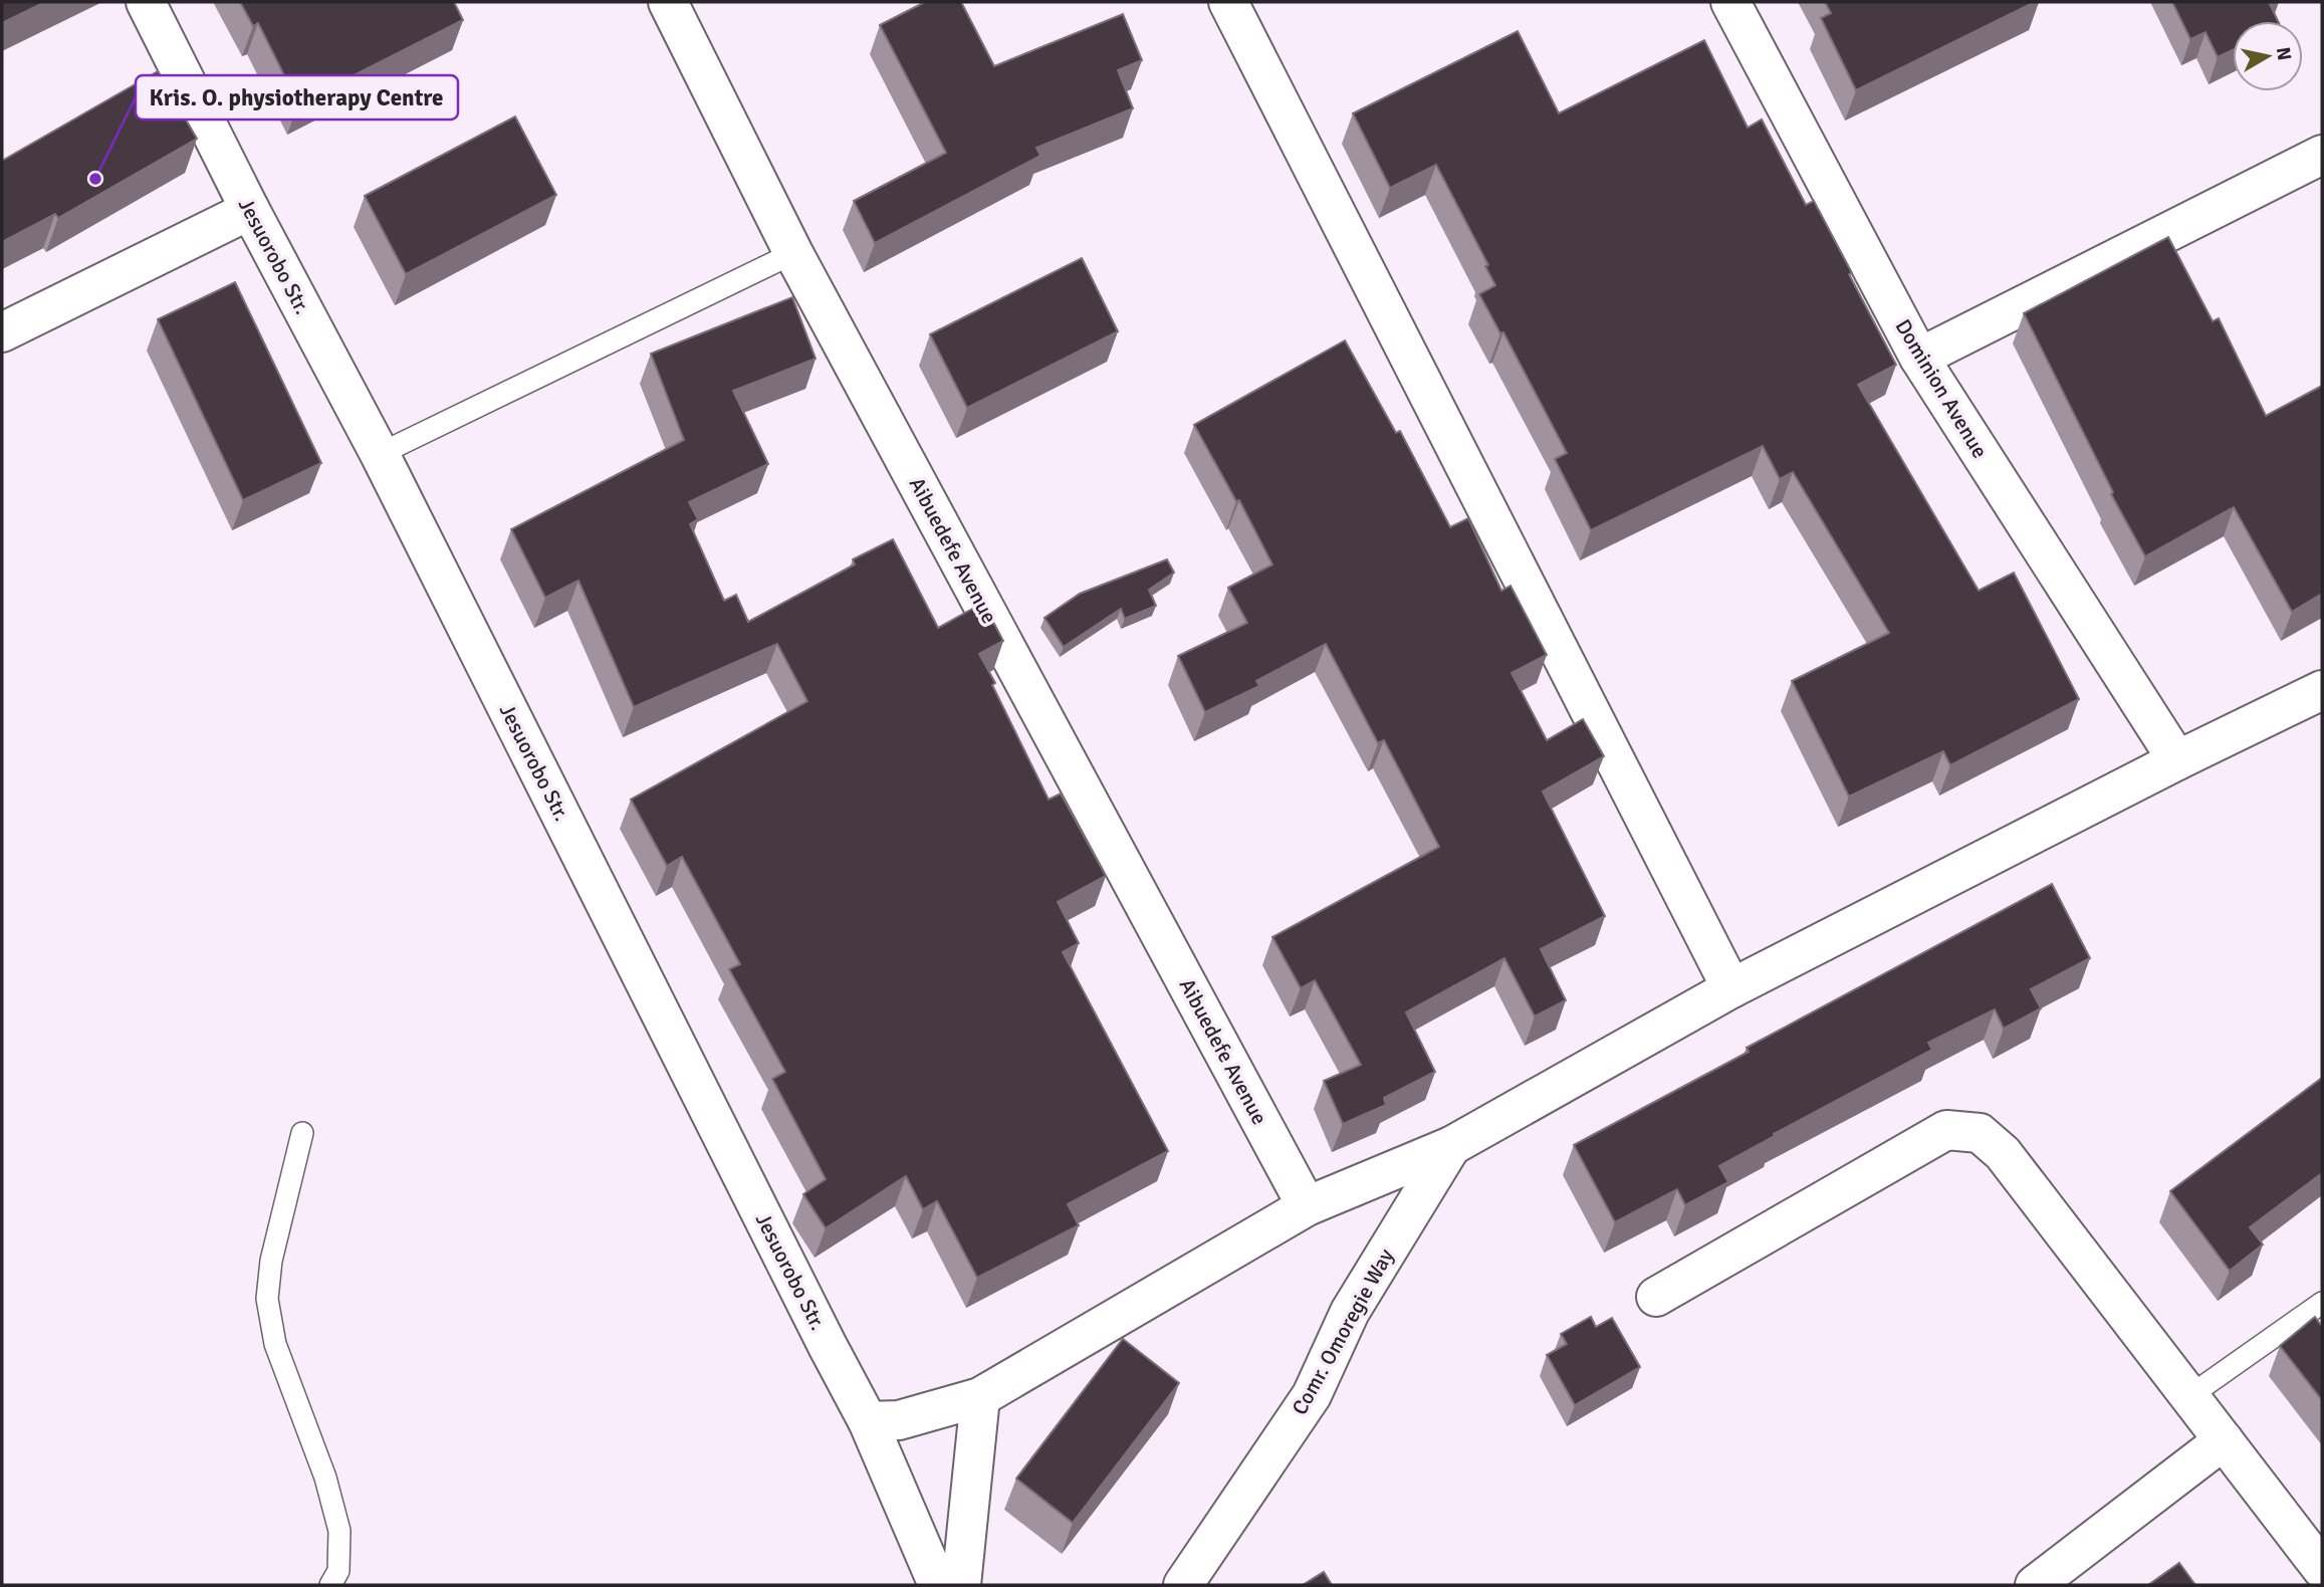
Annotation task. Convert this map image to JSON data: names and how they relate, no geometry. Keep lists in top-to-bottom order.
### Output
{
  "streets": {
    "street": [
      "Jesuorobo Str.",
      "Dominion Avenue",
      "Aibuedefe Avenue",
      "Comr. Omoregie Way"
    ]
  },
  "places": ["Kris. O. physiotherapy Centre"],
  "north": "right"
}
